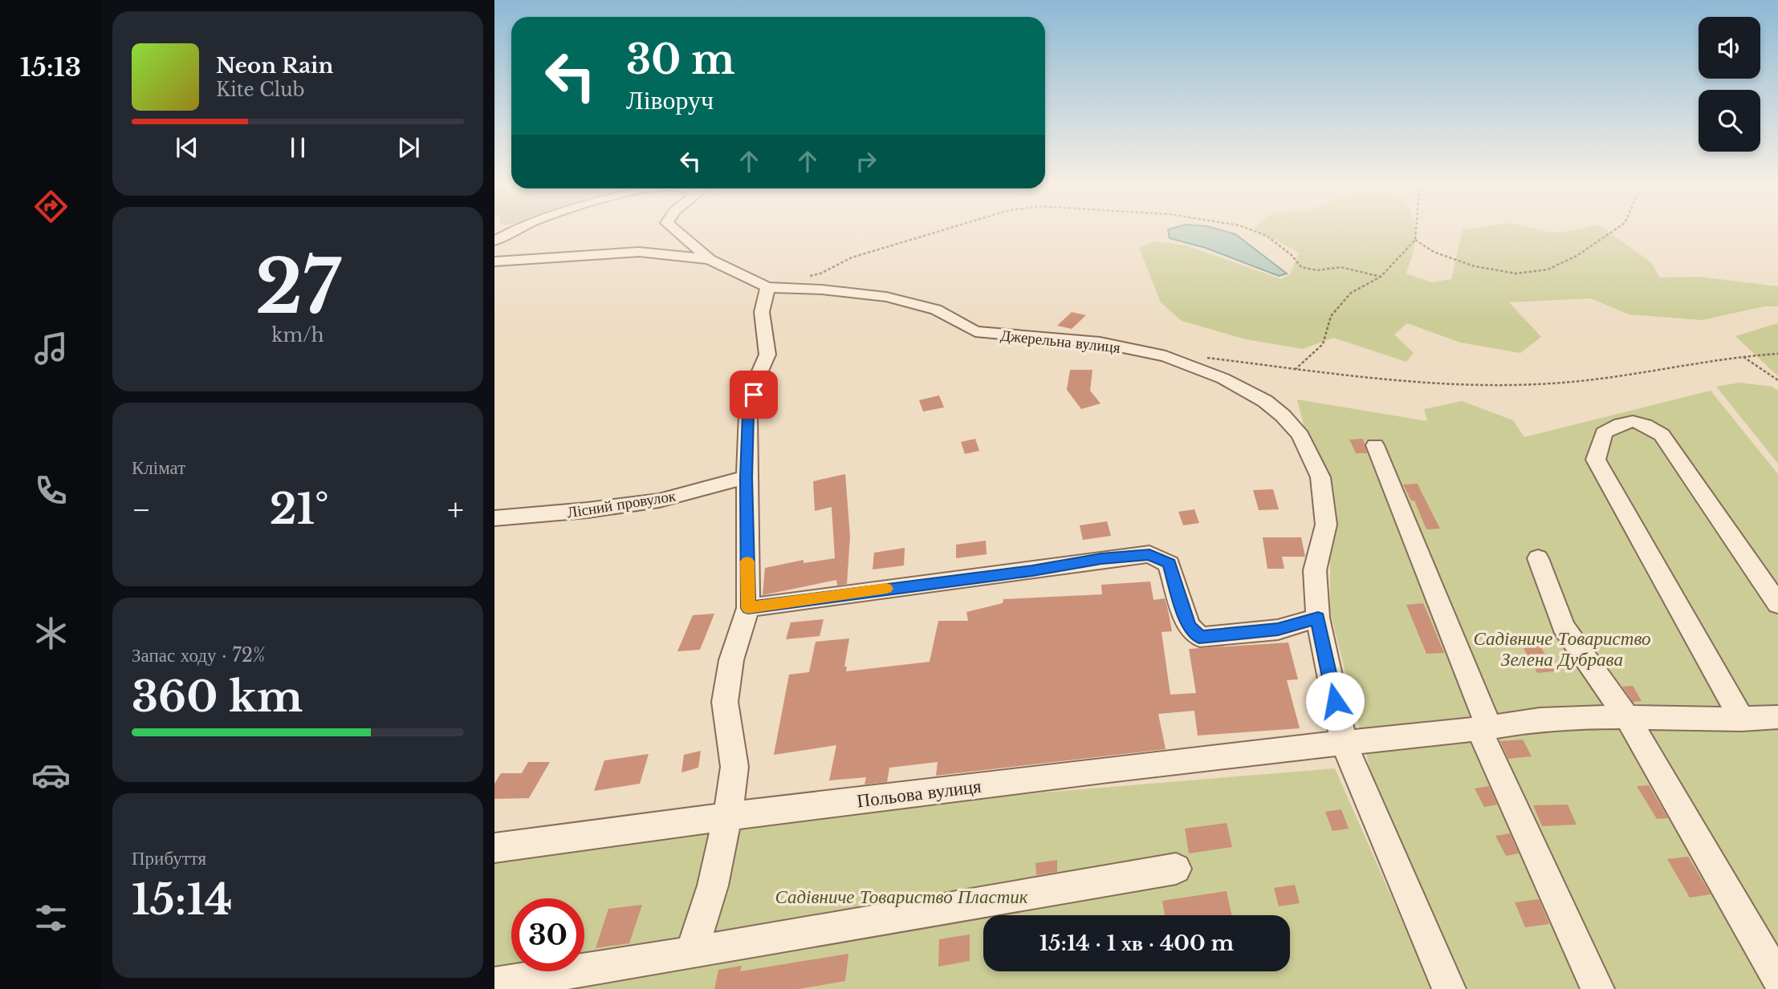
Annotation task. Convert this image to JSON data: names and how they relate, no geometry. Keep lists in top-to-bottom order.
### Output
{
  "streets": {
    "street": ["Джерельна вулиця", "Лісний провулок", "Польова вулиця"]
  },
  "crossings": [
    ["Джерельна вулиця", "Польова вулиця"]
  ],
  "parks": ["Садівниче Товариство Зелена Дубрава", "Садівниче Товариство Пластик"],
  "page": {
    "tabs": "15:13",
    "turn": ["30 m", "Ліворуч"],
    "song": ["Neon Rain", "Kite Club"],
    "tile": [
      ["27", "km/h"],
      "Клімат",
      ["Запас ходу · 72%", "360 km"],
      ["Прибуття", "15:14"]
    ],
    "heat": ["−", "21°", "+"],
    "limit": "30",
    "trip": "15:14 · 1 хв · 400 m"
  }
}
